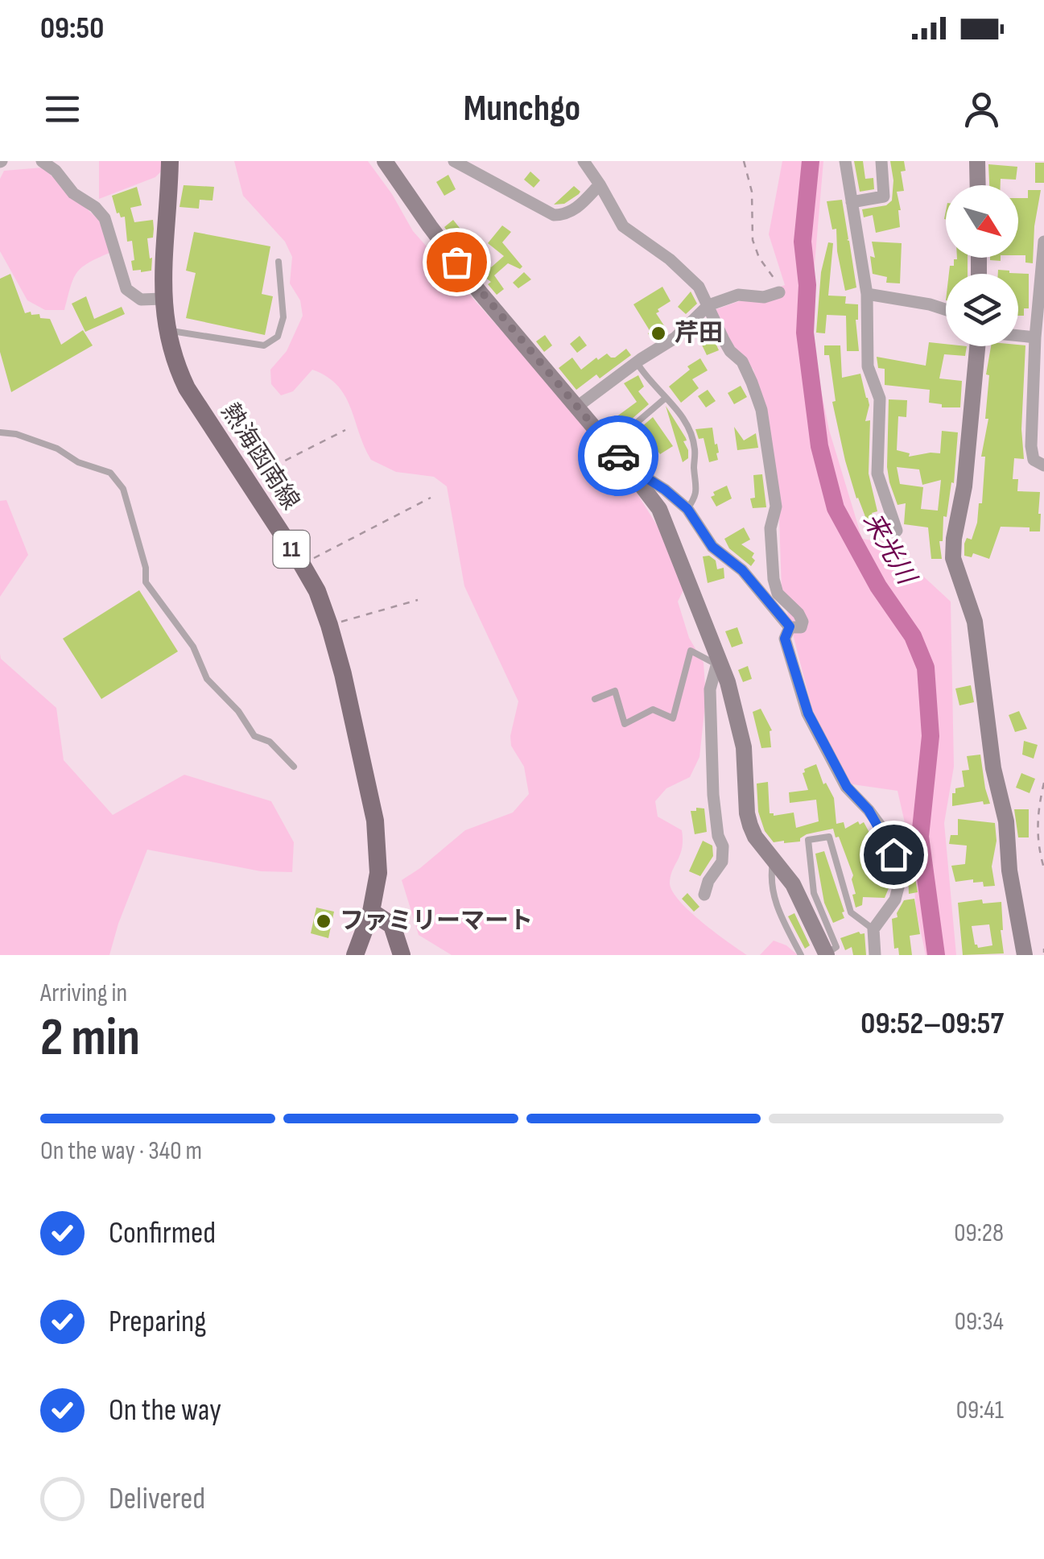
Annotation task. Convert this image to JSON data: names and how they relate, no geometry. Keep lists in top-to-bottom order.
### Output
{
  "streets": {
    "main road": ["熱海函南線", "11"]
  },
  "water": ["来光川"],
  "places": ["芹田", "ファミリーマート"],
  "north": "bottom right",
  "page": {
    "status": "09:50",
    "header": "Munchgo",
    "heading": ["2 min", "Arriving in", "09:52–09:57"],
    "bar": "On the way · 340 m",
    "list": [
      ["Confirmed", "09:28"],
      ["Preparing", "09:34"],
      ["On the way", "09:41"],
      "Delivered"
    ]
  }
}
